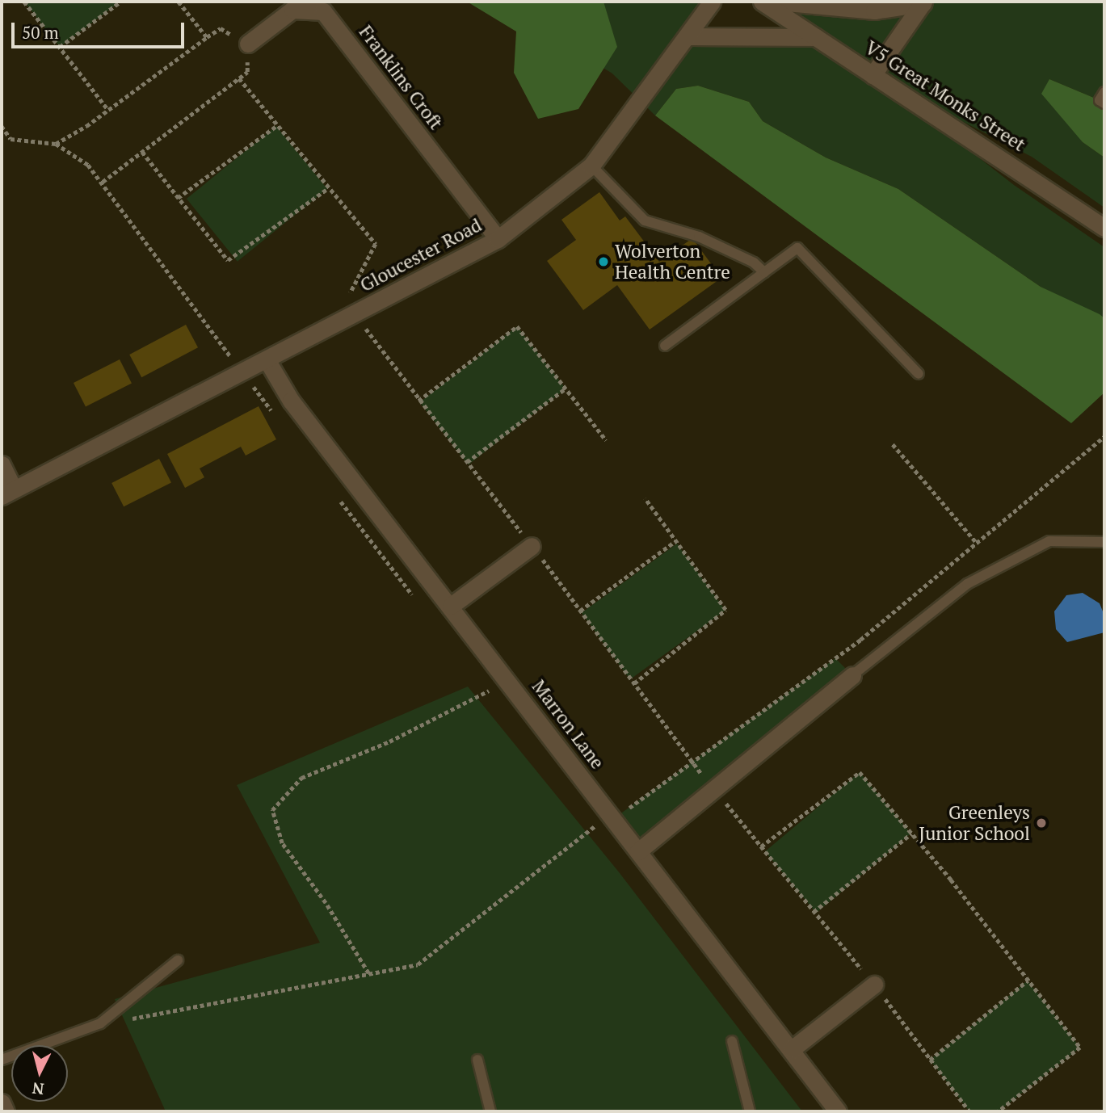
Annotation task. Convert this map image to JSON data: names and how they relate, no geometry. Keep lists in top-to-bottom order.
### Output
{
  "streets": {
    "street": [
      "Franklins Croft",
      "V5 Great Monks Street",
      "Gloucester Road",
      "Marron Lane"
    ]
  },
  "crossings": [
    ["Franklins Croft", "Gloucester Road"],
    ["Gloucester Road", "Marron Lane"]
  ],
  "places": ["Wolverton Health Centre", "Greenleys Junior School"],
  "scale_bar": "50 m",
  "north": "bottom"
}
